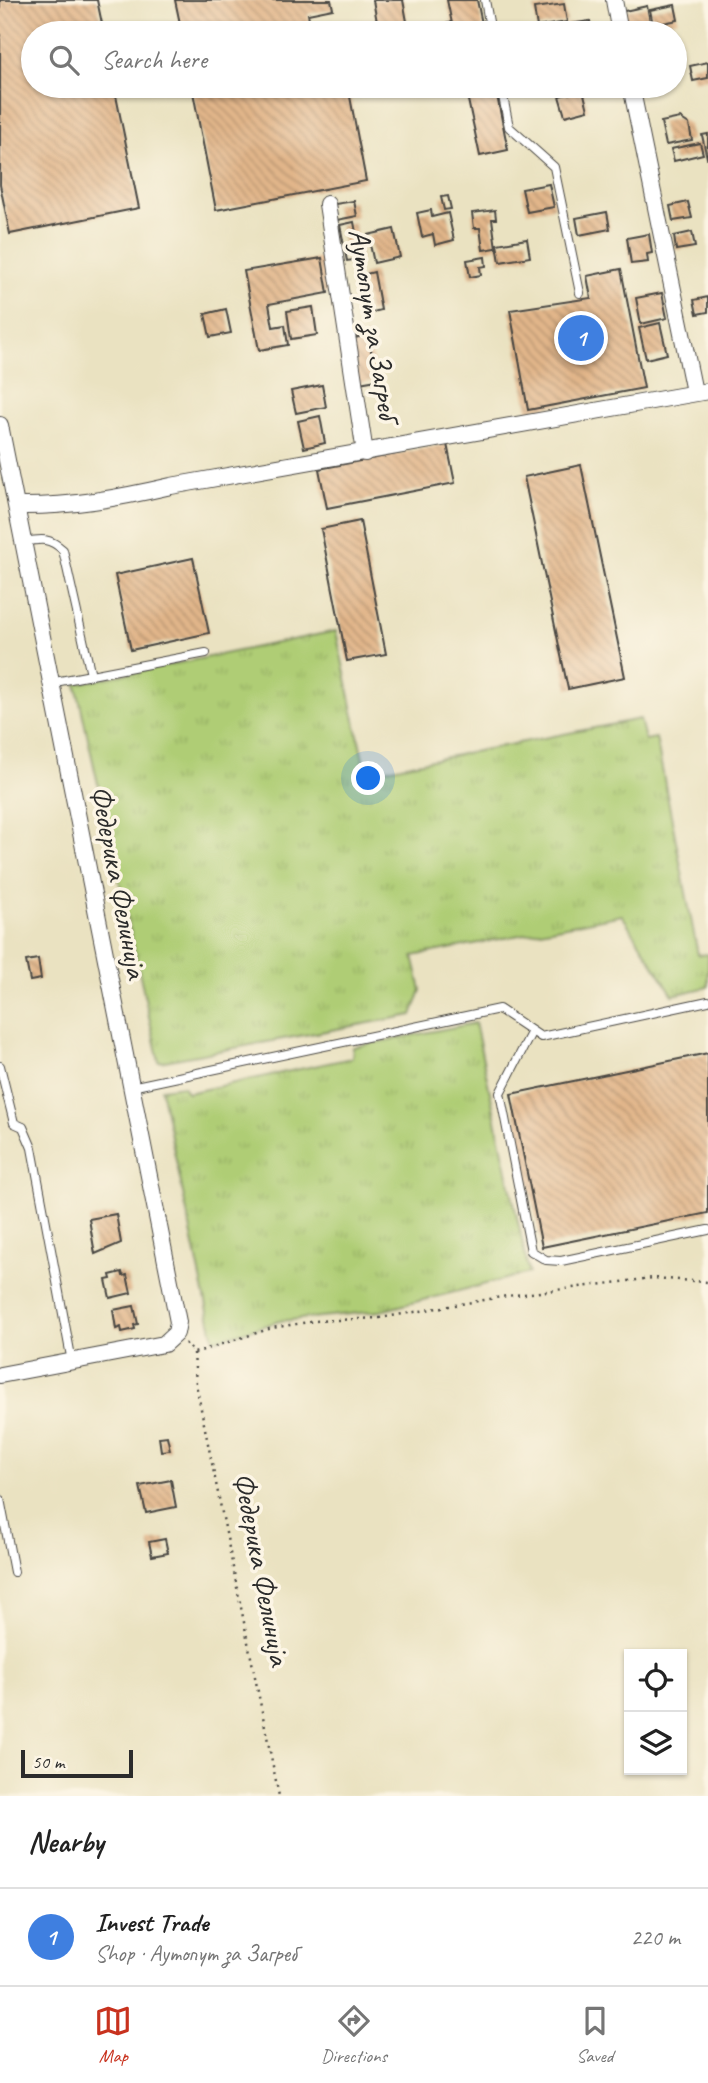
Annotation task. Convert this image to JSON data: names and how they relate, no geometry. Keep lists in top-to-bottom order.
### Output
{
  "streets": {
    "street": ["Аутопут за Загреб", "Федерика Фелинија"]
  },
  "scale_bar": "50 m",
  "page": {
    "search": "Search here",
    "pins": "1",
    "scale": "50 m",
    "heading": "Nearby",
    "list": [
      {
        "mark": "1",
        "name": "Invest Trade",
        "note": "Shop · Аутопут за Загреб",
        "value": "220 m"
      }
    ],
    "nav": ["Map", "Directions", "Saved"]
  }
}
